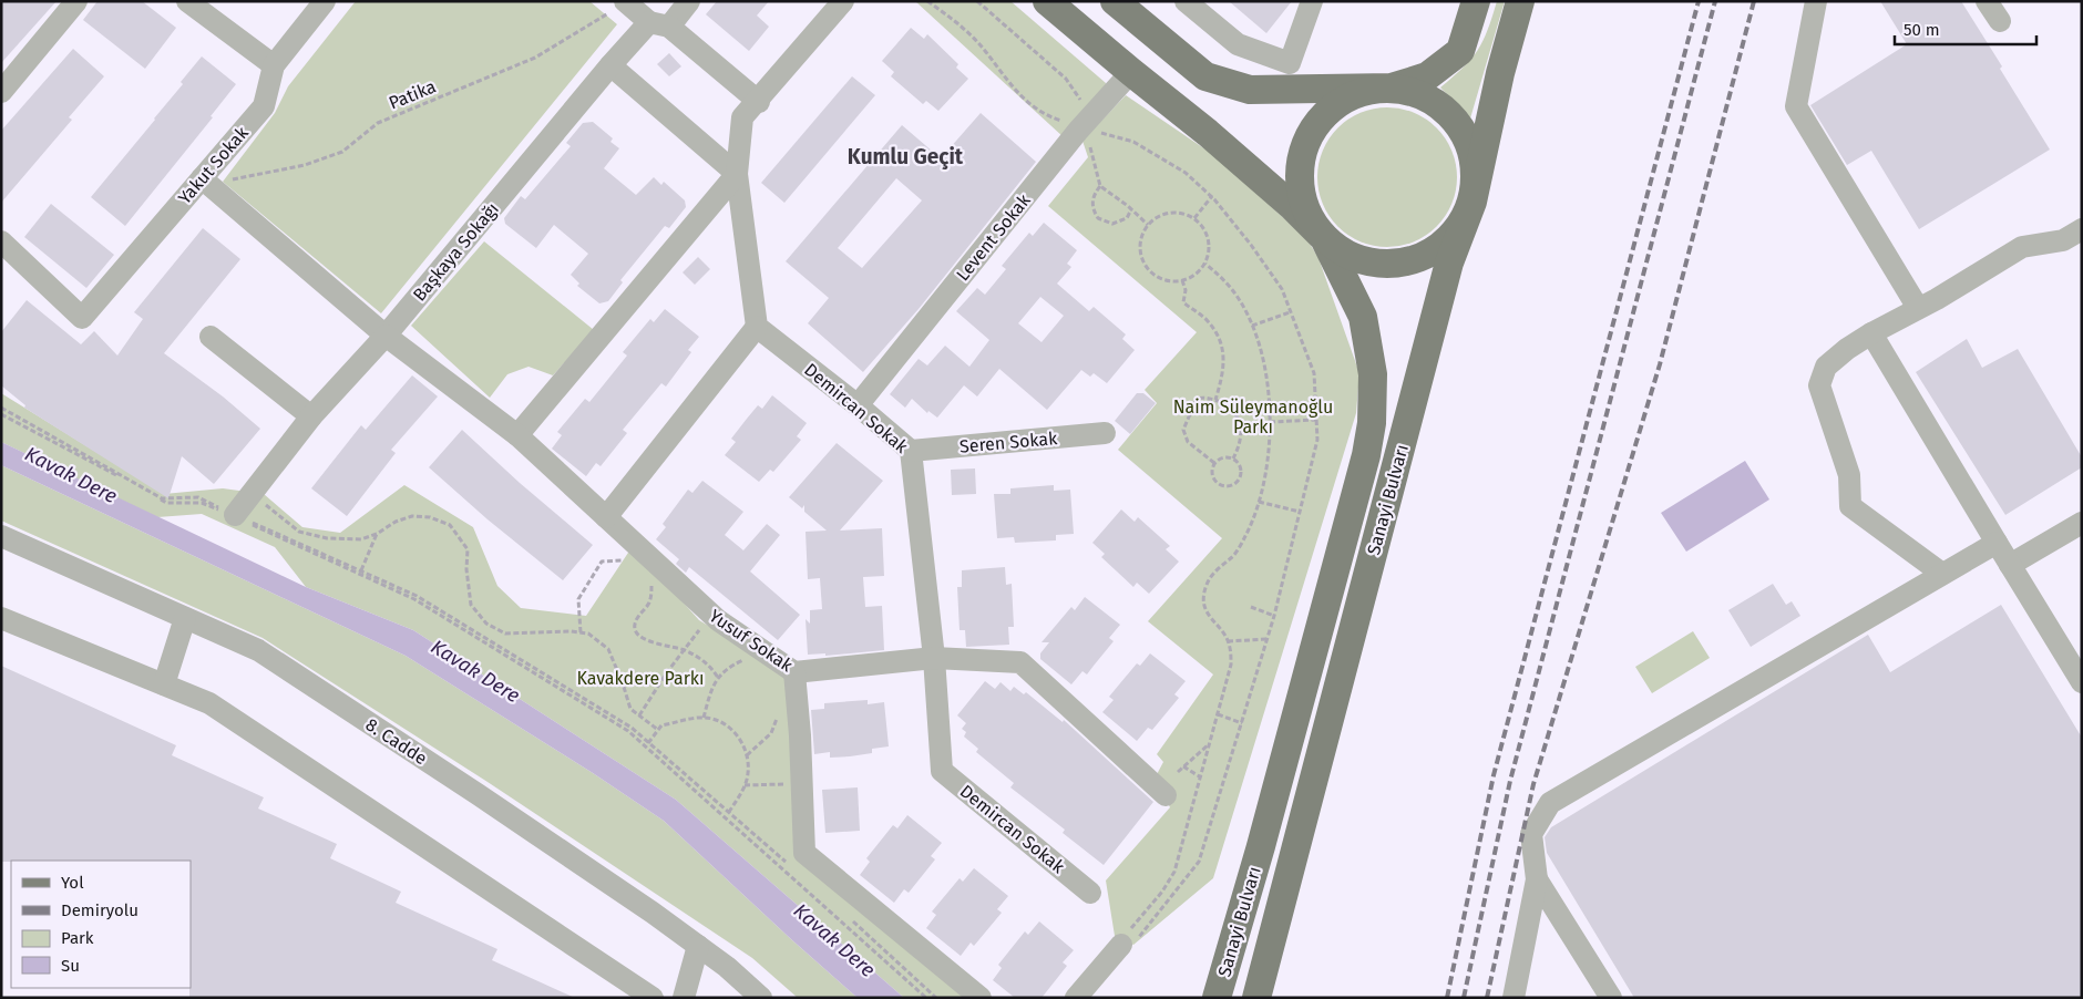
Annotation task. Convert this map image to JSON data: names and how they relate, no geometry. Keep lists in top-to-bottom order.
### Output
{
  "streets": {
    "main road": ["Sanayi Bulvarı"],
    "street": [
      "Yakut Sokak",
      "Levent Sokak",
      "Başkaya Sokağı",
      "Demircan Sokak",
      "Seren Sokak",
      "Yusuf Sokak",
      "8. Cadde"
    ],
    "path": ["Patika"]
  },
  "crossings": [
    ["Levent Sokak", "Demircan Sokak"],
    ["Başkaya Sokağı", "Yusuf Sokak"],
    ["Demircan Sokak", "Seren Sokak"],
    ["Demircan Sokak", "Yusuf Sokak"]
  ],
  "districts": ["Kumlu Geçit"],
  "water": ["Kavak Dere"],
  "parks": ["Naim Süleymanoğlu Parkı", "Kavakdere Parkı"],
  "legend": [
    "Yol",
    "Demiryolu",
    "Park",
    "Su"
  ],
  "scale_bar": "50 m"
}
